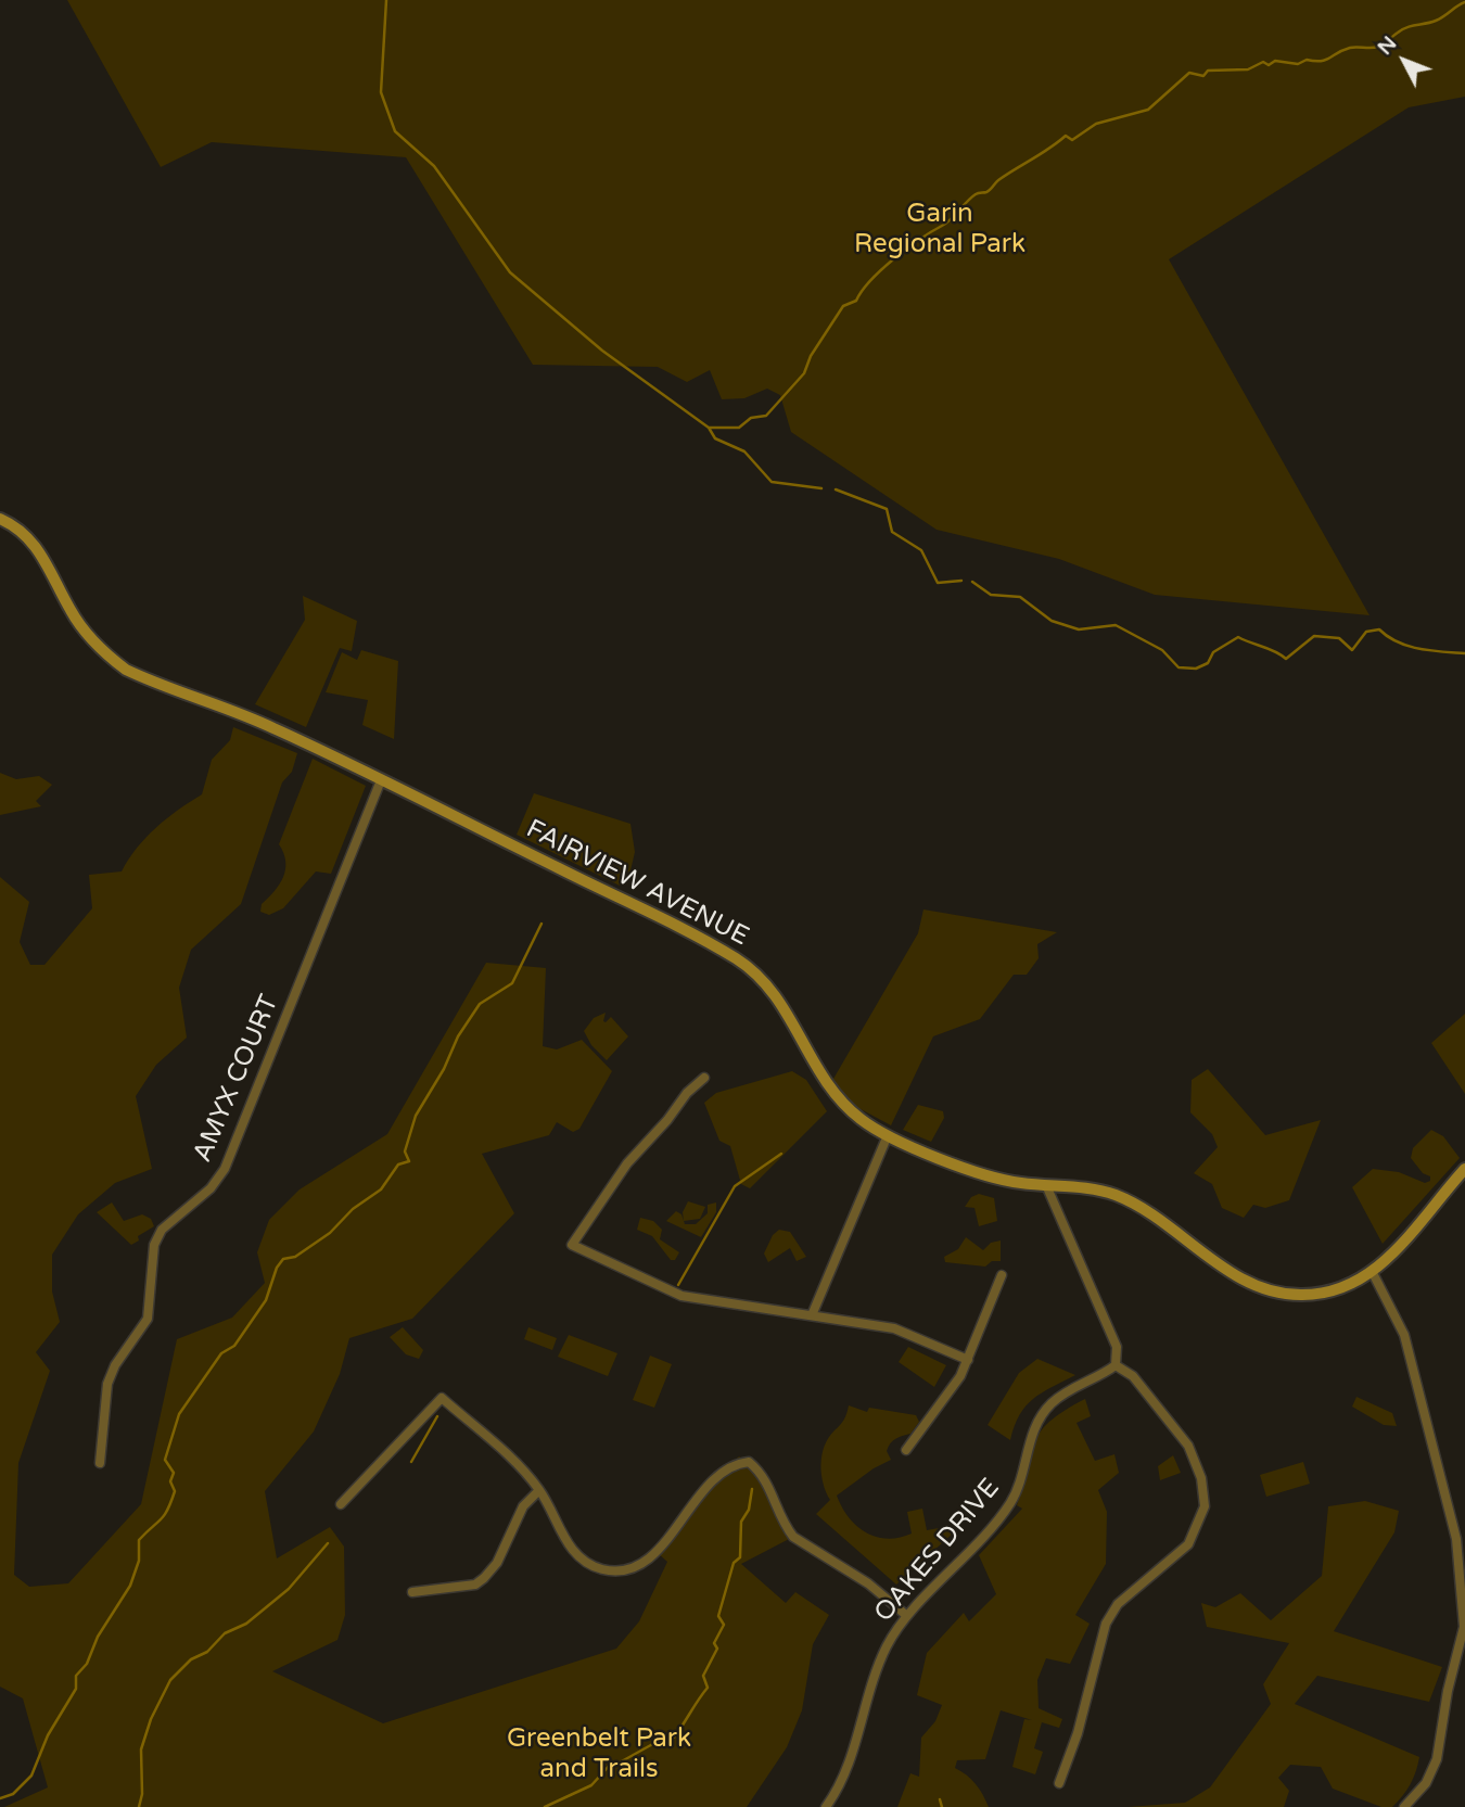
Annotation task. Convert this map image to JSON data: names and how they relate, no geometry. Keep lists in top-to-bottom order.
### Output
{
  "streets": {
    "main road": ["FAIRVIEW AVENUE"],
    "street": ["AMYX COURT", "OAKES DRIVE"]
  },
  "crossings": [
    ["FAIRVIEW AVENUE", "AMYX COURT"]
  ],
  "parks": ["Garin Regional Park", "Greenbelt Park and Trails"],
  "north": "top left"
}
